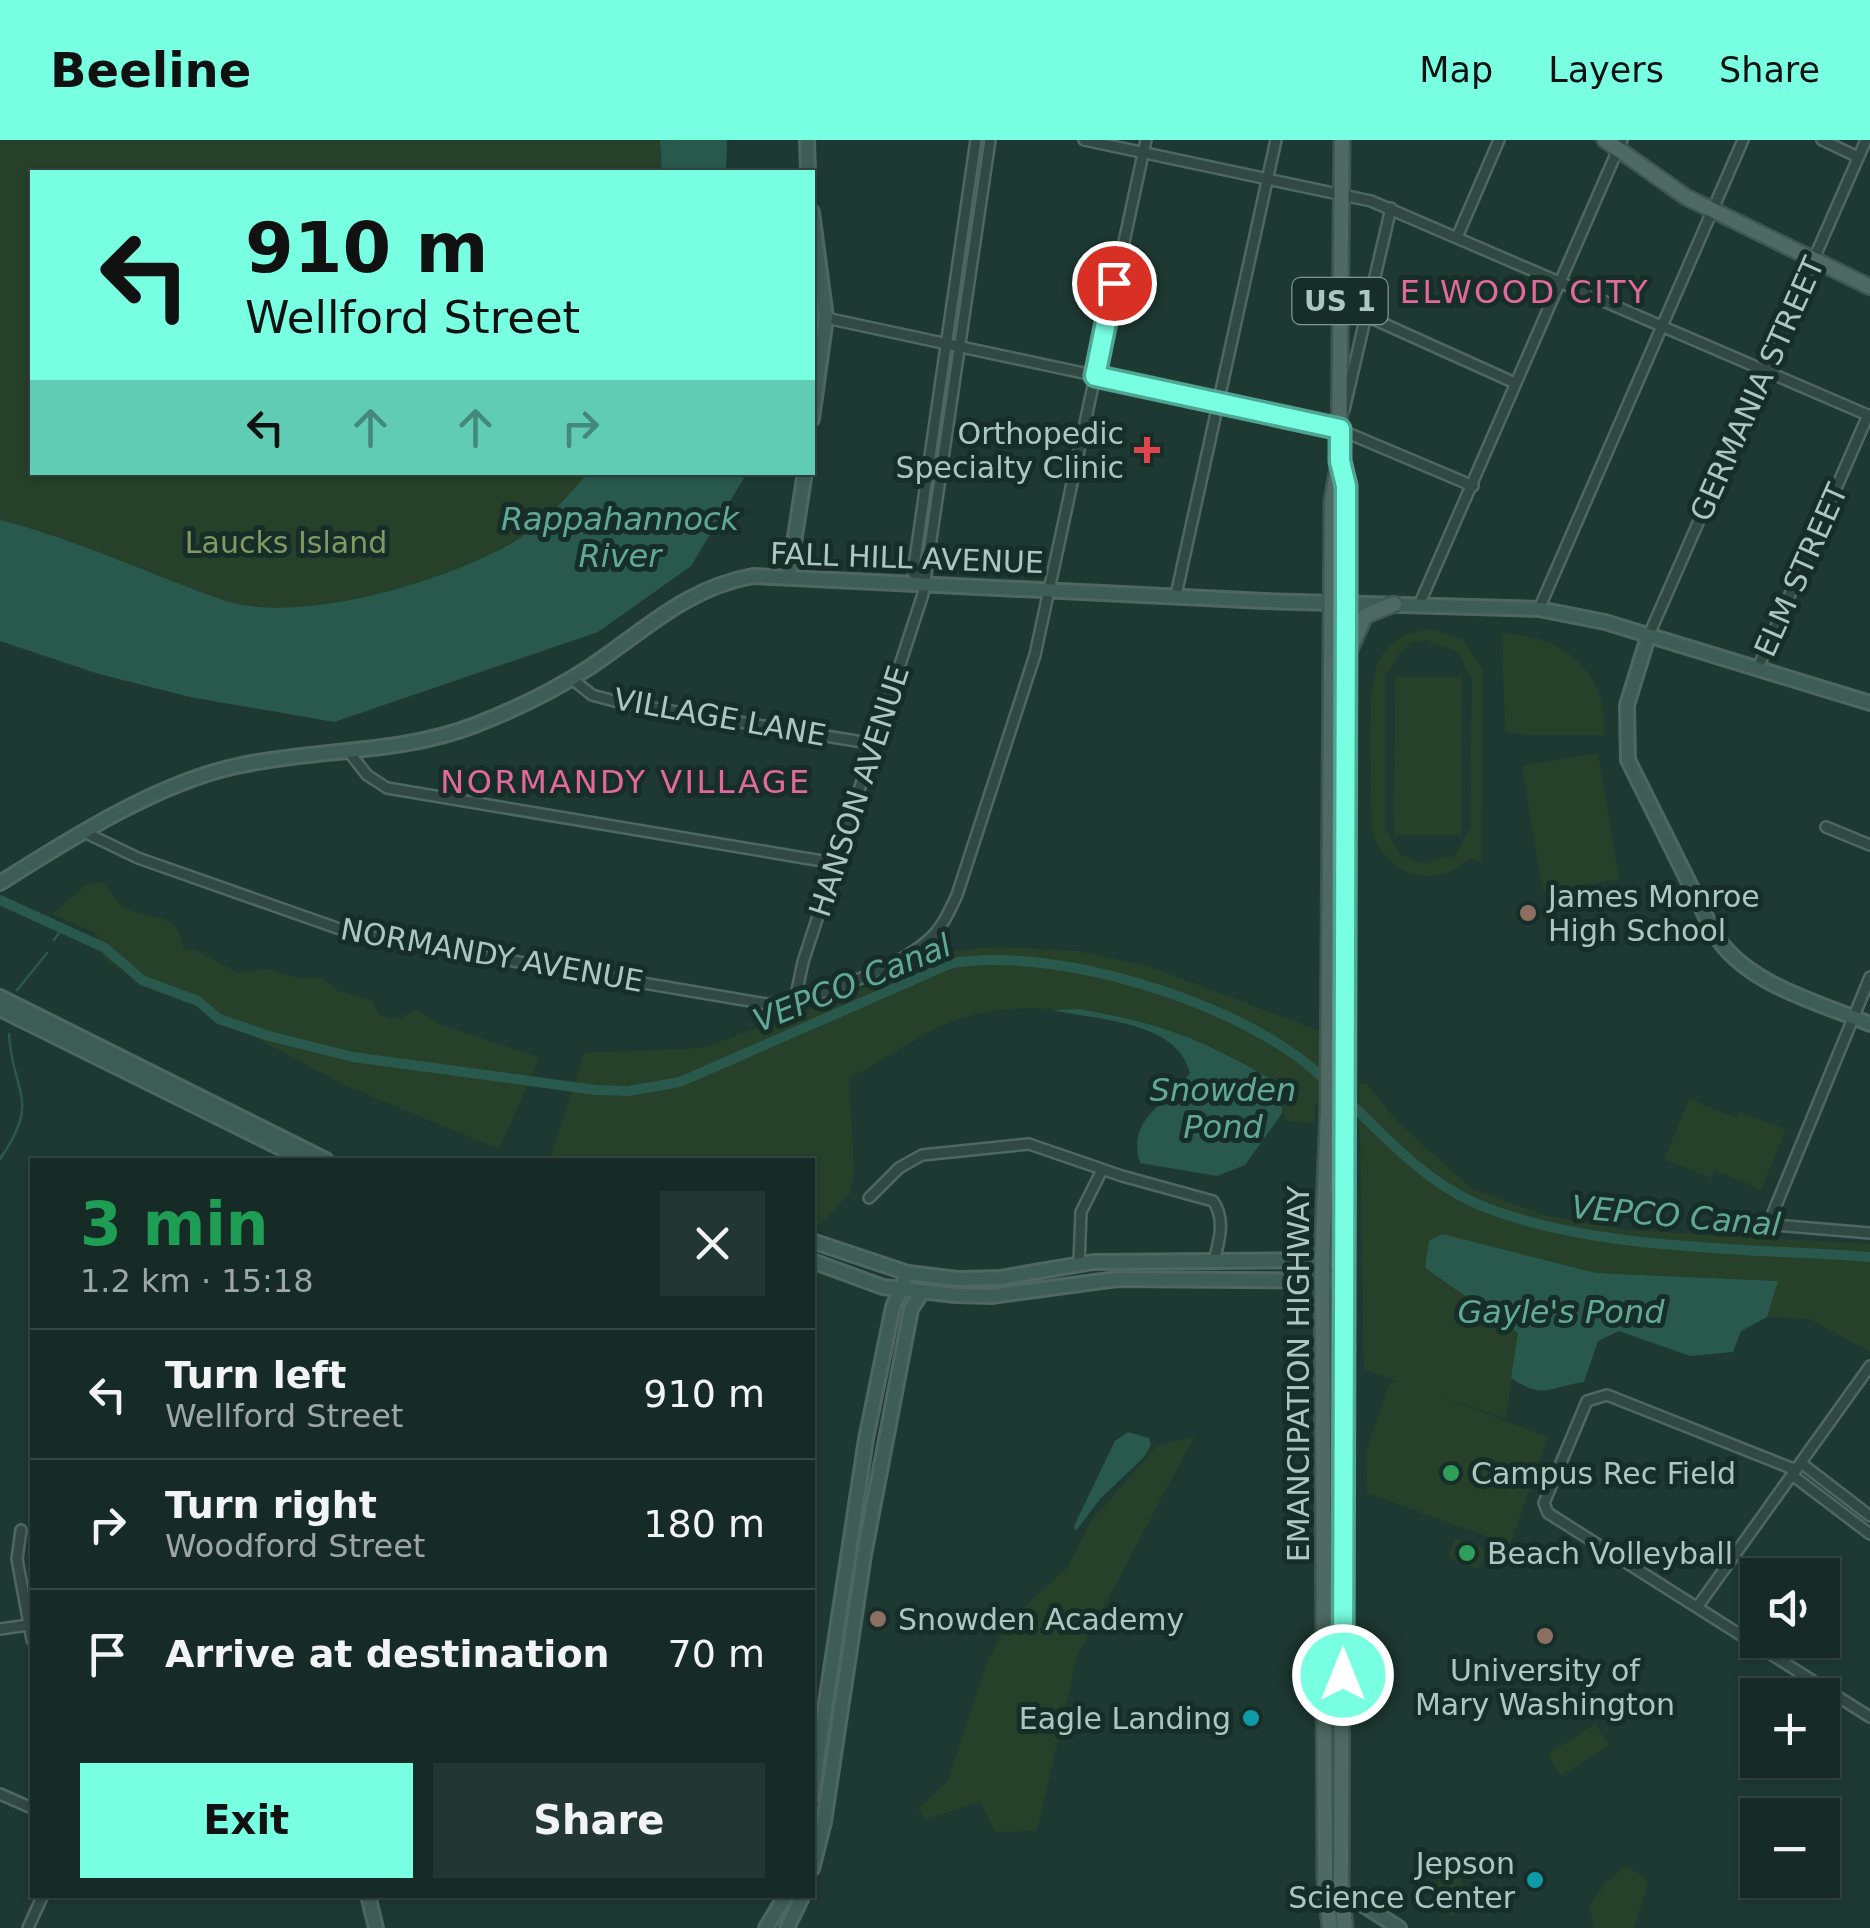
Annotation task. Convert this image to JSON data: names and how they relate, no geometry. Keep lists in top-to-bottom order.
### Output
{
  "streets": {
    "main road": ["US 1", "EMANCIPATION HIGHWAY"],
    "street": [
      "GERMANIA STREET",
      "FALL HILL AVENUE",
      "ELM STREET",
      "VILLAGE LANE",
      "HANSON AVENUE",
      "NORMANDY AVENUE"
    ]
  },
  "crossings": [
    ["GERMANIA STREET", "FALL HILL AVENUE"],
    ["FALL HILL AVENUE", "ELM STREET"],
    ["FALL HILL AVENUE", "VILLAGE LANE"],
    ["FALL HILL AVENUE", "HANSON AVENUE"],
    ["FALL HILL AVENUE", "NORMANDY AVENUE"],
    ["FALL HILL AVENUE", "EMANCIPATION HIGHWAY"],
    ["VILLAGE LANE", "HANSON AVENUE"],
    ["HANSON AVENUE", "NORMANDY AVENUE"]
  ],
  "districts": ["ELWOOD CITY", "NORMANDY VILLAGE"],
  "water": [
    "Rappahannock River",
    "VEPCO Canal",
    "Snowden Pond",
    "Gayle's Pond"
  ],
  "parks": ["Laucks Island"],
  "places": {
    "health": ["Orthopedic Specialty Clinic"],
    "other": [
      "James Monroe High School",
      "Campus Rec Field",
      "Beach Volleyball",
      "Snowden Academy",
      "University of Mary Washington",
      "Eagle Landing",
      "Jepson Science Center"
    ]
  },
  "page": {
    "header": "Beeline",
    "nav": ["Map", "Layers", "Share"],
    "turn": ["910 m", "Wellford Street"],
    "heading": ["3 min", "1.2 km · 15:18"],
    "list": [
      {
        "name": "Turn left",
        "note": "Wellford Street",
        "value": "910 m"
      },
      {
        "name": "Turn right",
        "note": "Woodford Street",
        "value": "180 m"
      },
      {
        "name": "Arrive at destination",
        "value": "70 m"
      }
    ],
    "map_buttons": ["+", "−"],
    "buttons": ["Exit", "Share"]
  }
}
